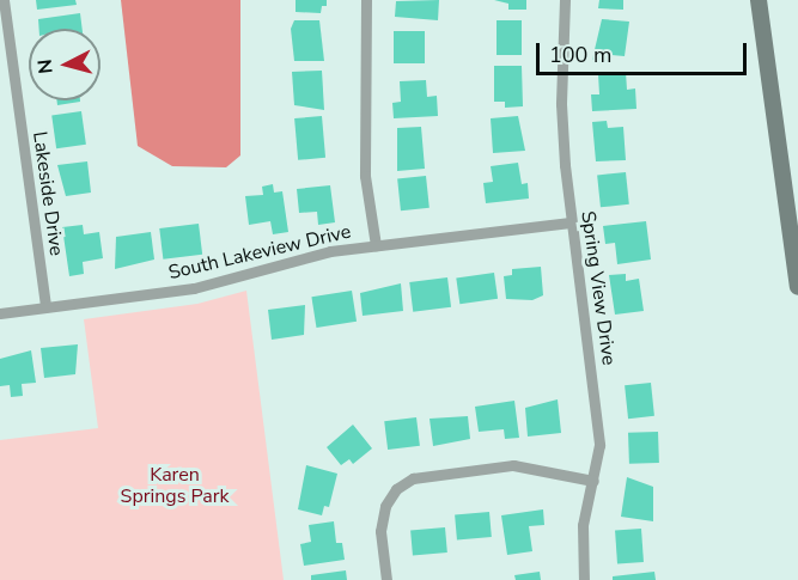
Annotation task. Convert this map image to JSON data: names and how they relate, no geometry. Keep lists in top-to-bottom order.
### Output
{
  "streets": {
    "street": ["Lakeside Drive", "South Lakeview Drive", "Spring View Drive"]
  },
  "crossings": [
    ["Lakeside Drive", "South Lakeview Drive"],
    ["South Lakeview Drive", "Spring View Drive"]
  ],
  "parks": ["Karen Springs Park"],
  "scale_bar": "100 m",
  "north": "left"
}
